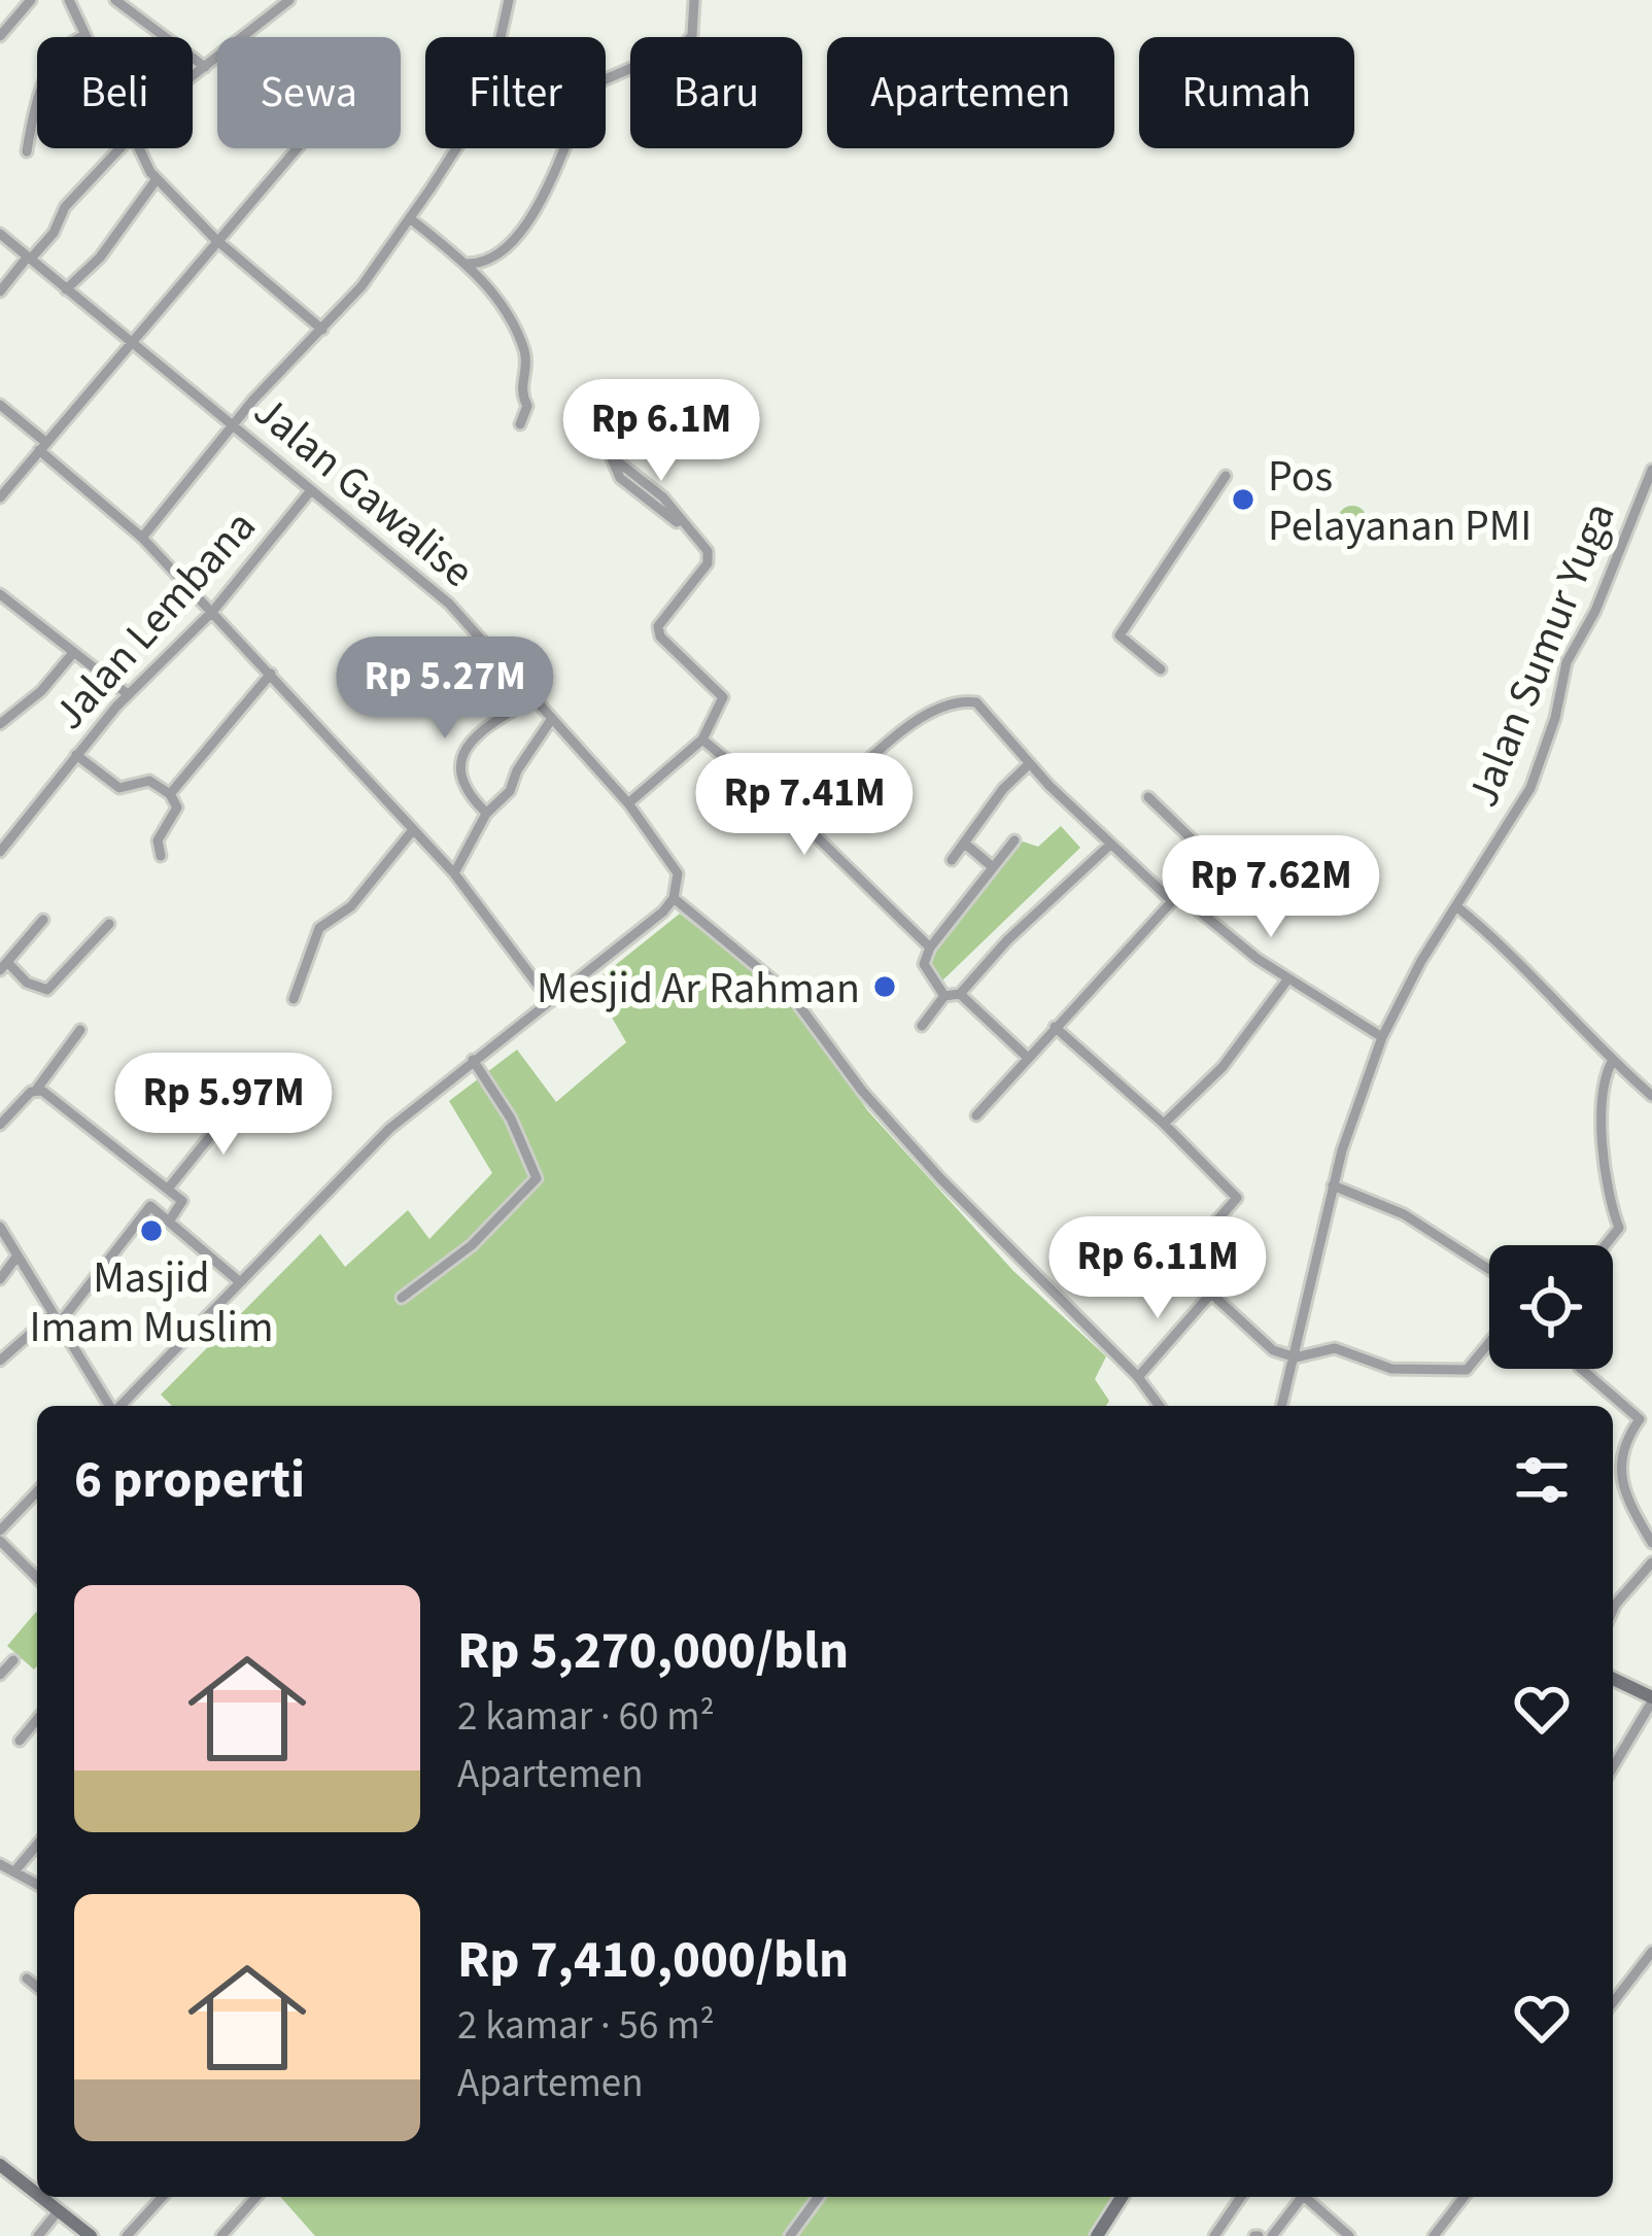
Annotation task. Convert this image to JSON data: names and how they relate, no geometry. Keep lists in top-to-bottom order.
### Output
{
  "streets": {
    "street": ["Jalan Gawalise", "Jalan Lembana", "Jalan Sumur Yuga"]
  },
  "crossings": [
    ["Jalan Gawalise", "Jalan Lembana"]
  ],
  "places": ["Pos Pelayanan PMI", "Mesjid Ar Rahman", "Masjid Imam Muslim"],
  "page": {
    "chip": [
      "Beli",
      "Sewa",
      "Filter",
      "Baru",
      "Apartemen",
      "Rumah"
    ],
    "price": [
      "Rp 6.1M",
      "Rp 5.27M",
      "Rp 7.41M",
      "Rp 7.62M",
      "Rp 5.97M",
      "Rp 6.11M"
    ],
    "heading": "6 properti",
    "list": [
      {
        "name": "Rp 5,270,000/bln",
        "note": "2 kamar · 60 m² · Apartemen"
      },
      {
        "name": "Rp 7,410,000/bln",
        "note": "2 kamar · 56 m² · Apartemen"
      }
    ]
  }
}
